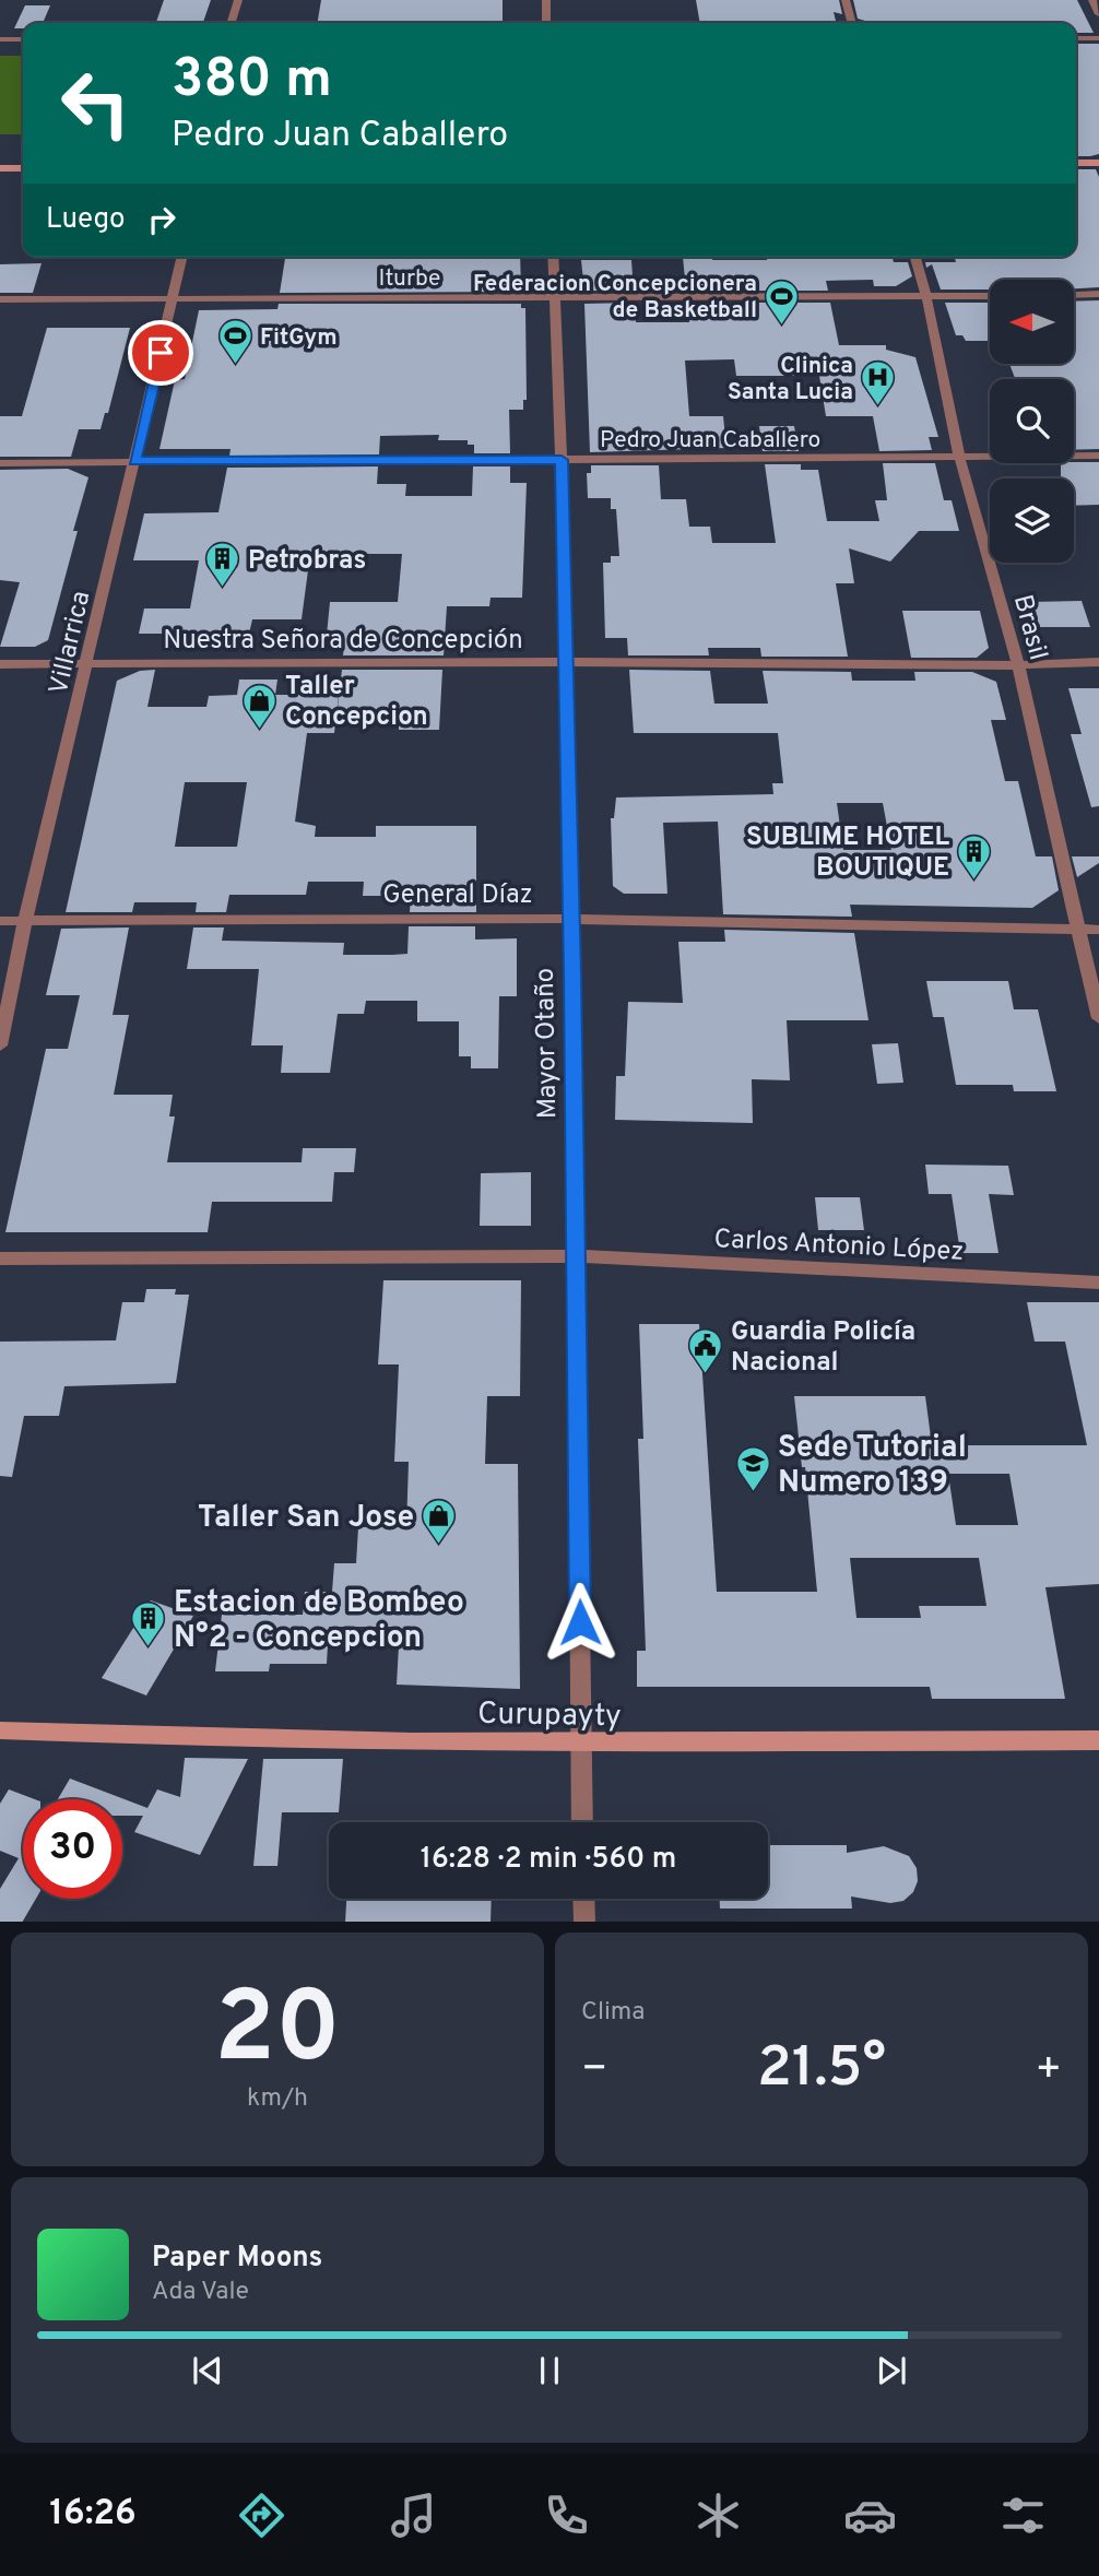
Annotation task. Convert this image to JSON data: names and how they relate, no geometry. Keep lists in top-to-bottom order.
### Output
{
  "streets": {
    "street": [
      "Iturbe",
      "Pedro Juan Caballero",
      "Brasil",
      "Nuestra Señora de Concepción",
      "Villarrica",
      "General Díaz",
      "Mayor Otaño",
      "Carlos Antonio López",
      "Curupayty"
    ]
  },
  "crossings": [
    ["Iturbe", "Brasil"],
    ["Iturbe", "Villarrica"],
    ["Iturbe", "Mayor Otaño"],
    ["Pedro Juan Caballero", "Brasil"],
    ["Pedro Juan Caballero", "Villarrica"],
    ["Pedro Juan Caballero", "Mayor Otaño"],
    ["Brasil", "Nuestra Señora de Concepción"],
    ["Brasil", "General Díaz"],
    ["Nuestra Señora de Concepción", "Villarrica"],
    ["Nuestra Señora de Concepción", "Mayor Otaño"],
    ["Villarrica", "General Díaz"],
    ["General Díaz", "Mayor Otaño"],
    ["Mayor Otaño", "Carlos Antonio López"],
    ["Mayor Otaño", "Curupayty"]
  ],
  "places": {
    "sports": ["Federacion Concepcionera de Basketball", "FitGym"],
    "hospital": ["Clinica Santa Lucia"],
    "building": ["Petrobras", "SUBLIME HOTEL BOUTIQUE", "Estacion de Bombeo N°2 - Concepcion"],
    "shop": ["Taller Concepcion", "Taller San Jose"],
    "public building": ["Guardia Policía Nacional"],
    "school or university": ["Sede Tutorial Numero 139"]
  },
  "north": "left",
  "page": {
    "turn": ["380 m", "Pedro Juan Caballero"],
    "then": "Luego",
    "limit": "30",
    "trip": "16:28 · 2 min · 560 m",
    "tile": [
      ["20", "km/h"],
      "Clima"
    ],
    "heat": ["−", "21.5°", "+"],
    "song": ["Paper Moons", "Ada Vale"],
    "tabs": "16:26"
  }
}
